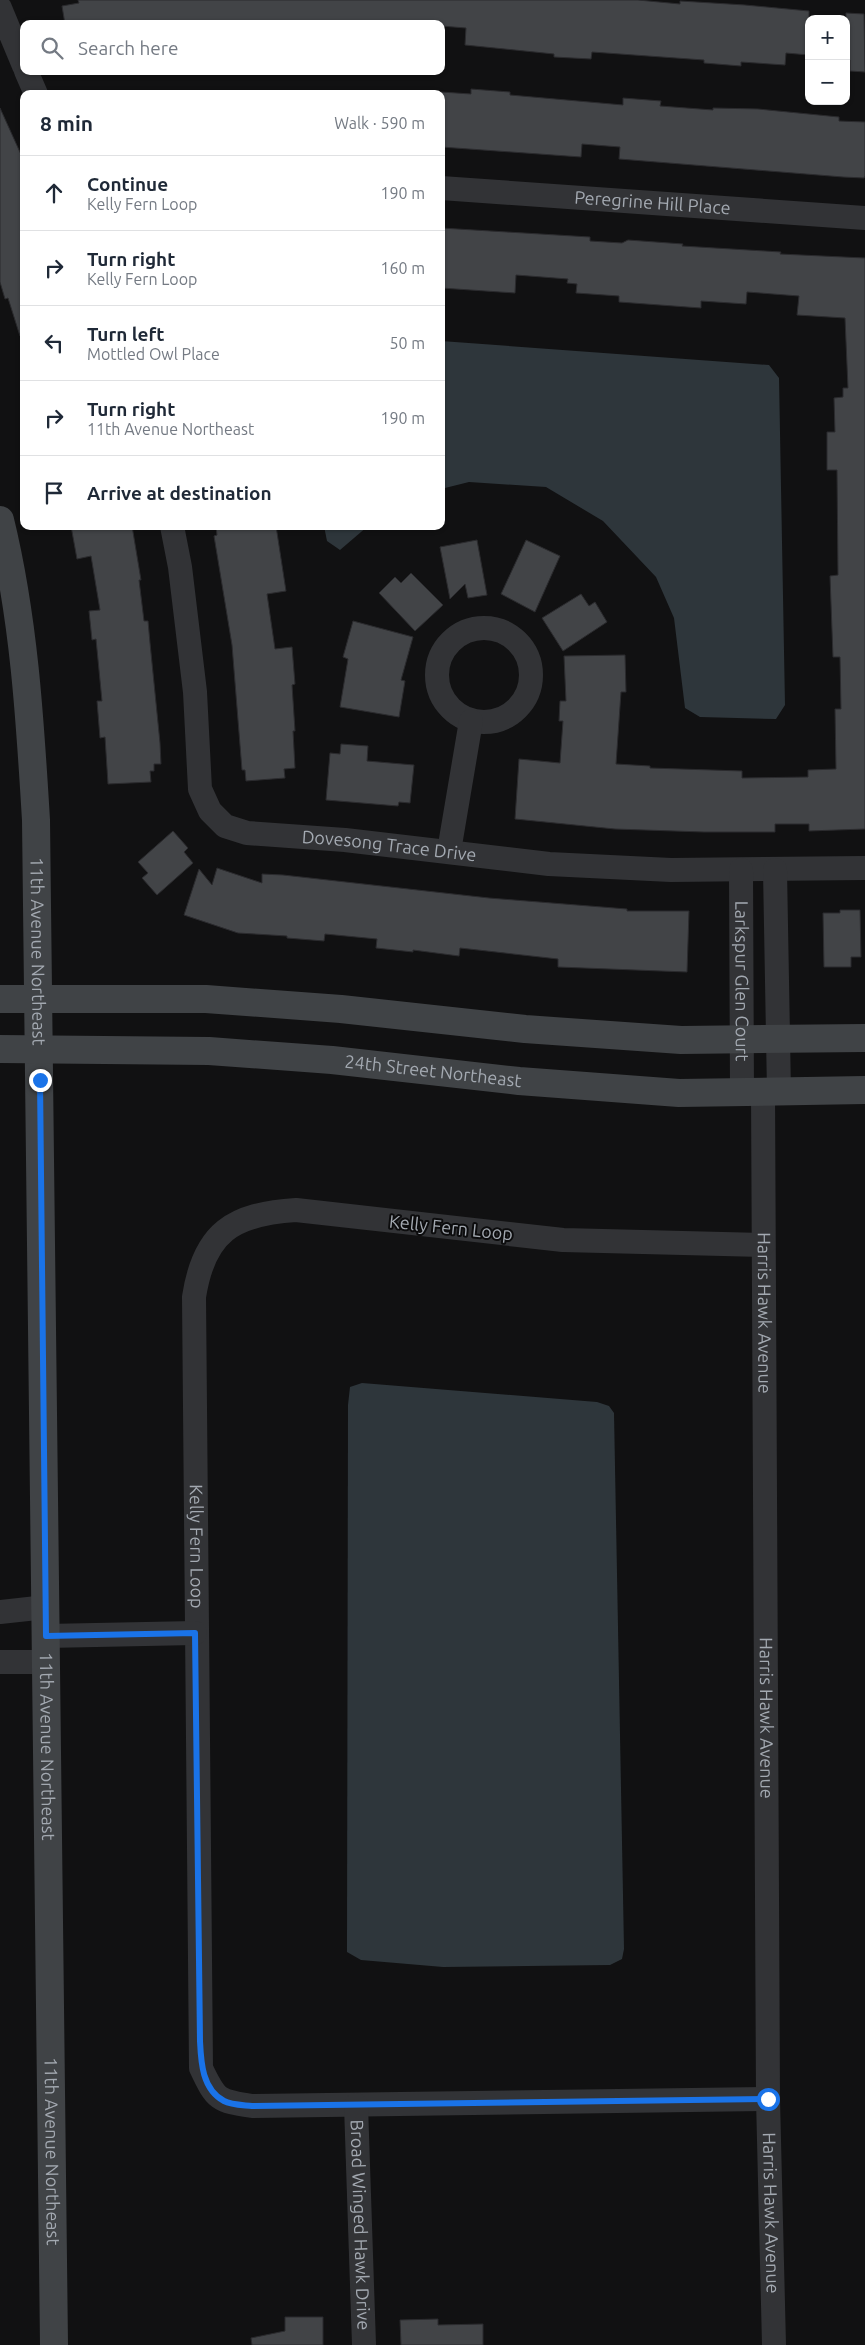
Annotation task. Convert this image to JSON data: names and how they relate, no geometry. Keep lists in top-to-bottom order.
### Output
{
  "streets": {
    "street": [
      "Peregrine Hill Place",
      "Dovesong Trace Drive",
      "11th Avenue Northeast",
      "Larkspur Glen Court",
      "24th Street Northeast",
      "Kelly Fern Loop",
      "Harris Hawk Avenue",
      "Broad Winged Hawk Drive"
    ]
  },
  "crossings": [
    ["Dovesong Trace Drive", "Larkspur Glen Court"],
    ["11th Avenue Northeast", "24th Street Northeast"],
    ["Larkspur Glen Court", "24th Street Northeast"],
    ["Larkspur Glen Court", "Harris Hawk Avenue"],
    ["24th Street Northeast", "Harris Hawk Avenue"],
    ["Kelly Fern Loop", "Harris Hawk Avenue"],
    ["Kelly Fern Loop", "Broad Winged Hawk Drive"]
  ],
  "page": {
    "map_buttons": ["+", "−"],
    "search": "Search here",
    "heading": ["8 min", "Walk · 590 m"],
    "list": [
      ["Continue", "Kelly Fern Loop", "190 m"],
      ["Turn right", "Kelly Fern Loop", "160 m"],
      ["Turn left", "Mottled Owl Place", "50 m"],
      ["Turn right", "11th Avenue Northeast", "190 m"],
      "Arrive at destination"
    ]
  }
}
